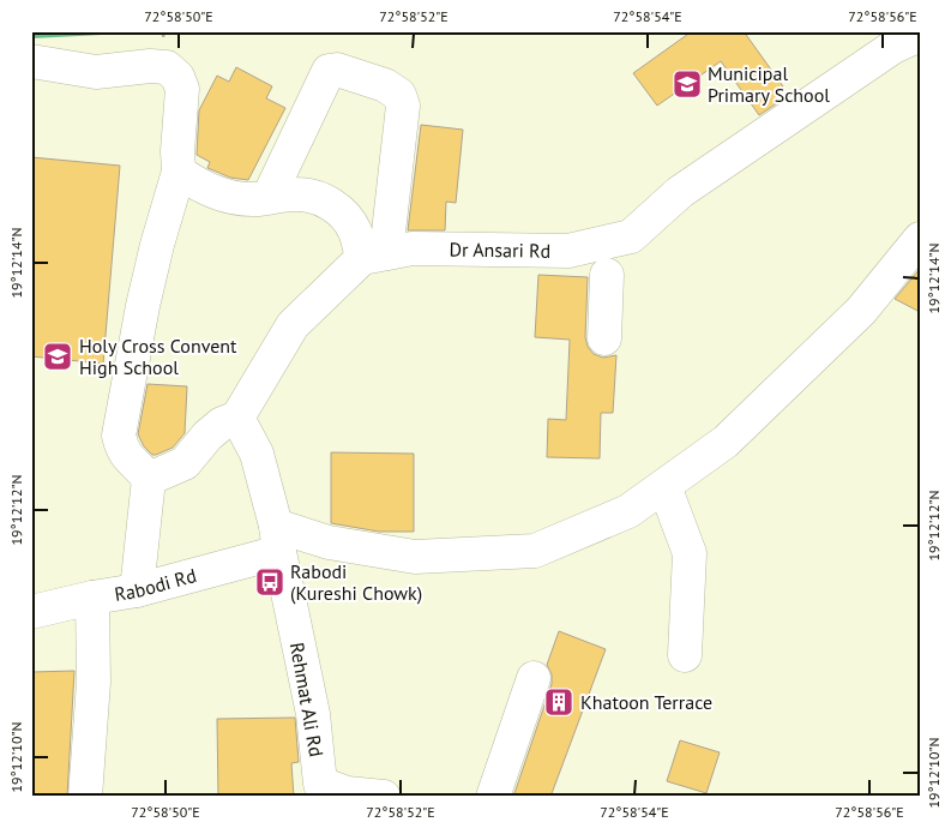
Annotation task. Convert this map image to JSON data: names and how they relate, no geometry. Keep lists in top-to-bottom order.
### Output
{
  "streets": {
    "street": ["Dr Ansari Rd", "Rabodi Rd", "Rehmat Ali Rd"]
  },
  "crossings": [
    ["Rabodi Rd", "Rehmat Ali Rd"]
  ],
  "places": {
    "school or university": ["Municipal Primary School", "Holy Cross Convent High School"],
    "bus stop": ["Rabodi (Kureshi Chowk)"],
    "building": ["Khatoon Terrace"]
  },
  "coordinates": [
    "72°58'50\"E",
    "72°58'52\"E",
    "72°58'54\"E",
    "72°58'56\"E",
    "19°12'14\"N",
    "19°12'12\"N",
    "19°12'10\"N"
  ]
}
